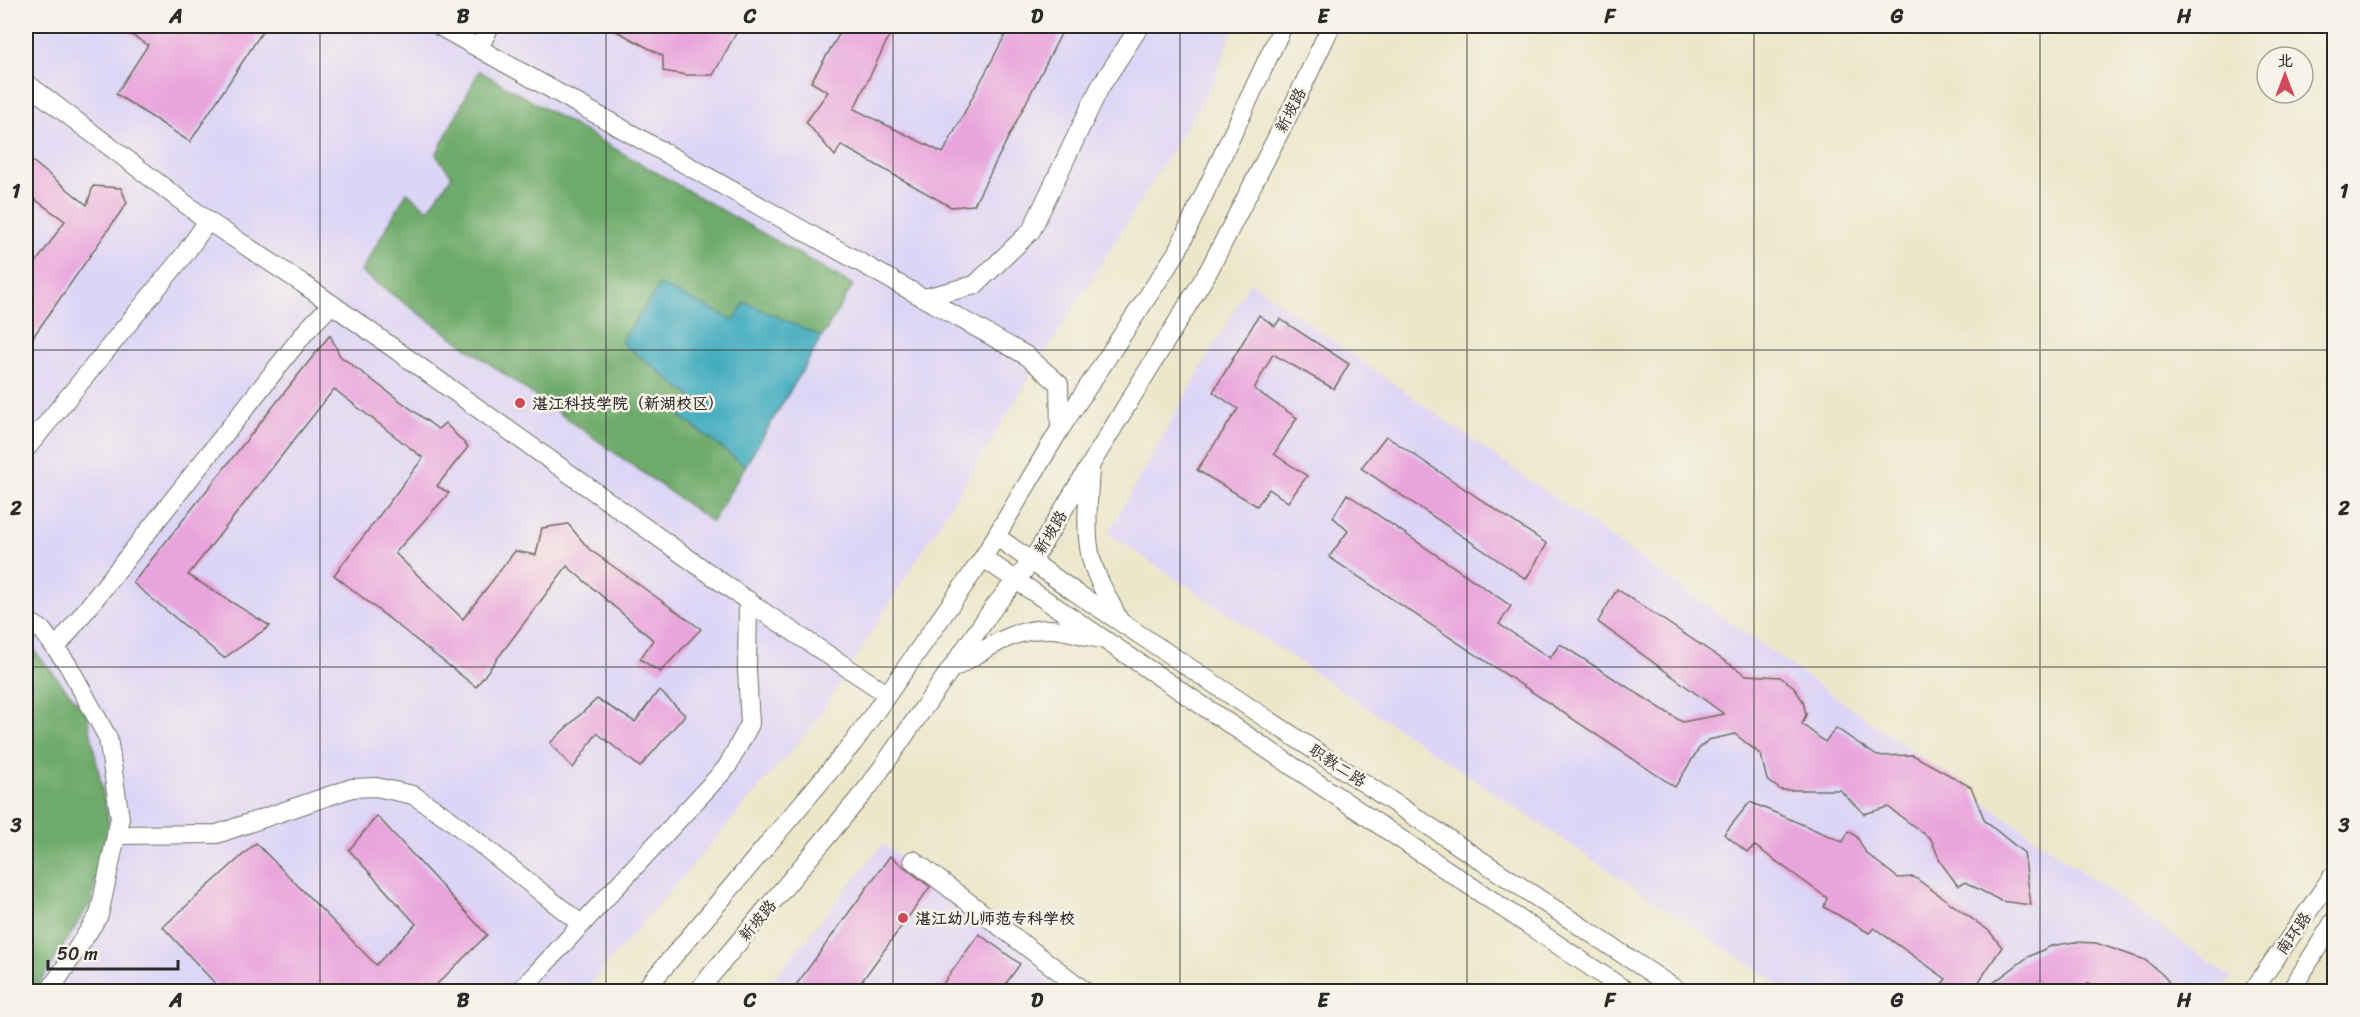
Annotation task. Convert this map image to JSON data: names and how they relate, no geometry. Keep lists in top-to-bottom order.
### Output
{
  "streets": {
    "street": ["新坡路", "职教二路", "南环路"]
  },
  "crossings": [
    ["新坡路", "职教二路"]
  ],
  "places": ["湛江科技学院（新湖校区）", "湛江幼儿师范专科学校"],
  "scale_bar": "50 m",
  "north": "top",
  "grid": {
    "columns": [
      "A",
      "B",
      "C",
      "D",
      "E",
      "F",
      "G",
      "H"
    ],
    "rows": ["1", "2", "3"]
  }
}
